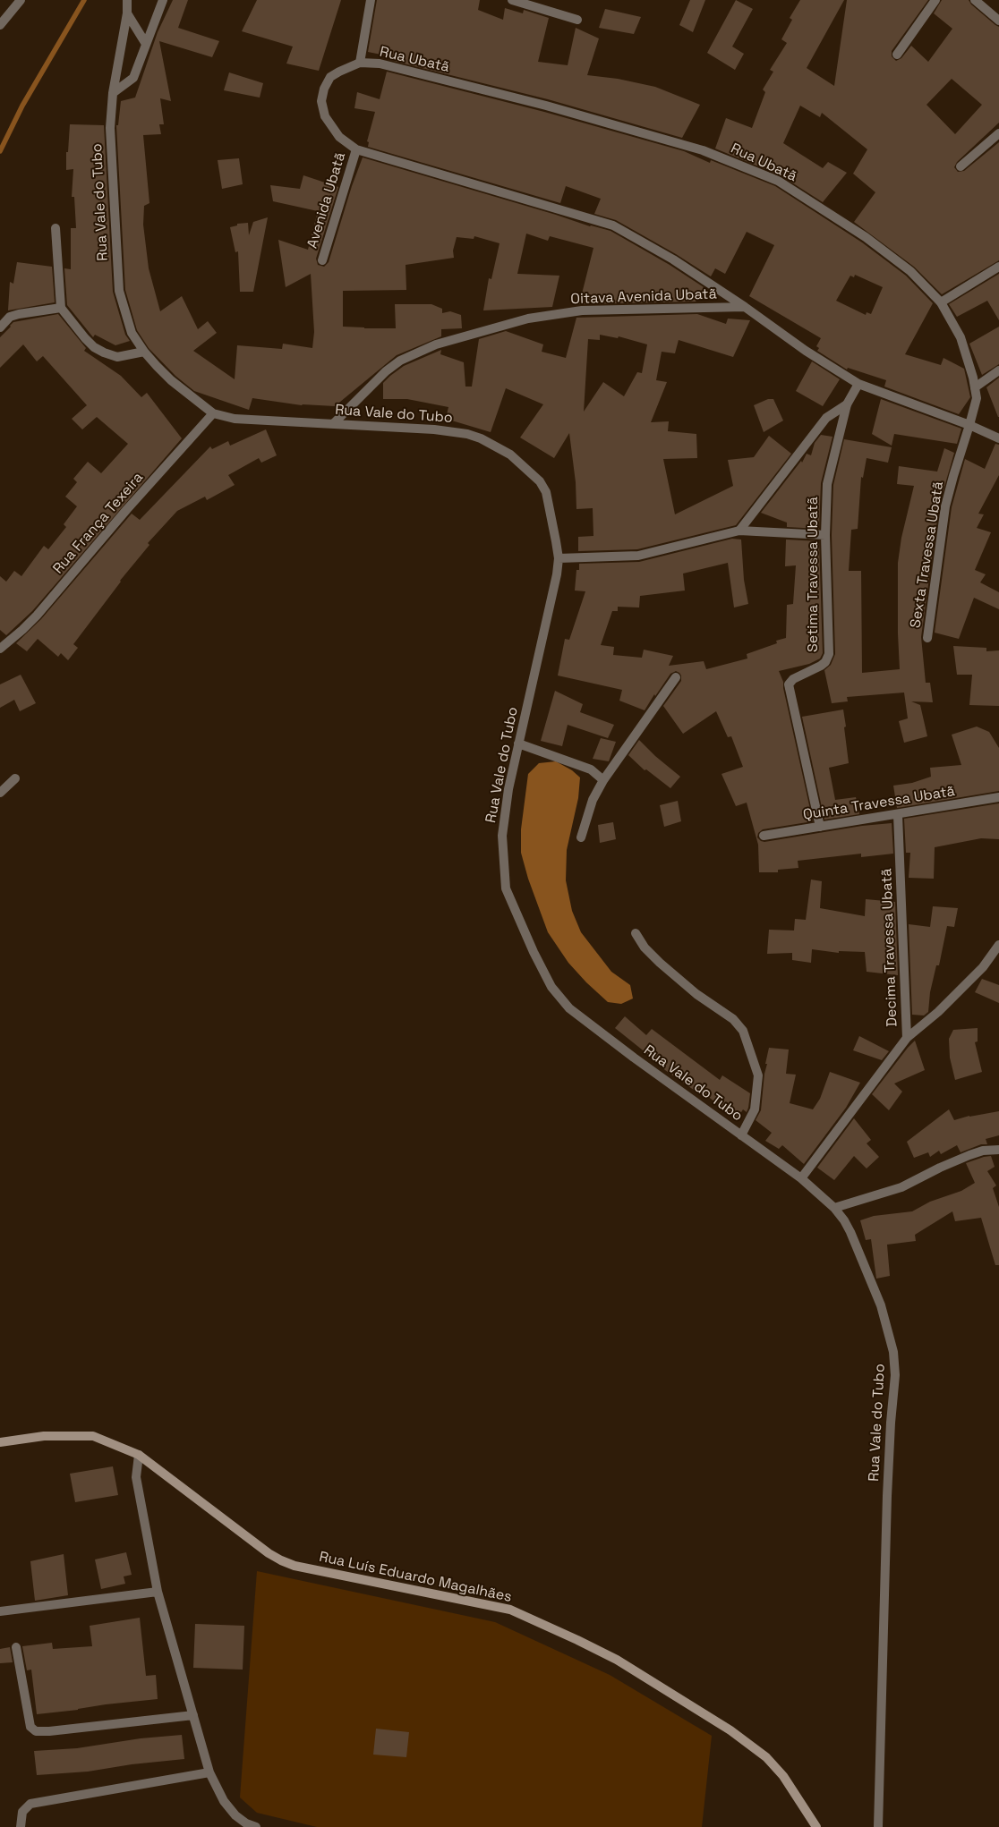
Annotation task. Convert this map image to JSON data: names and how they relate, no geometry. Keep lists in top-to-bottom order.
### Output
{
  "streets": {
    "main road": ["Rua Luís Eduardo Magalhães"],
    "street": [
      "Rua Ubatã",
      "Avenida Ubatã",
      "Rua Vale do Tubo",
      "Oitava Avenida Ubatã",
      "Rua França Texeira",
      "Sexta Travessa Ubatã",
      "Setima Travessa Ubatã",
      "Quinta Travessa Ubatã",
      "Decima Travessa Ubatã"
    ]
  },
  "crossings": [
    ["Rua Ubatã", "Avenida Ubatã"],
    ["Rua Ubatã", "Oitava Avenida Ubatã"],
    ["Rua Ubatã", "Sexta Travessa Ubatã"],
    ["Rua Ubatã", "Setima Travessa Ubatã"],
    ["Rua Vale do Tubo", "Oitava Avenida Ubatã"],
    ["Rua Vale do Tubo", "Rua França Texeira"],
    ["Rua Vale do Tubo", "Decima Travessa Ubatã"],
    ["Setima Travessa Ubatã", "Quinta Travessa Ubatã"],
    ["Quinta Travessa Ubatã", "Decima Travessa Ubatã"]
  ]
}
